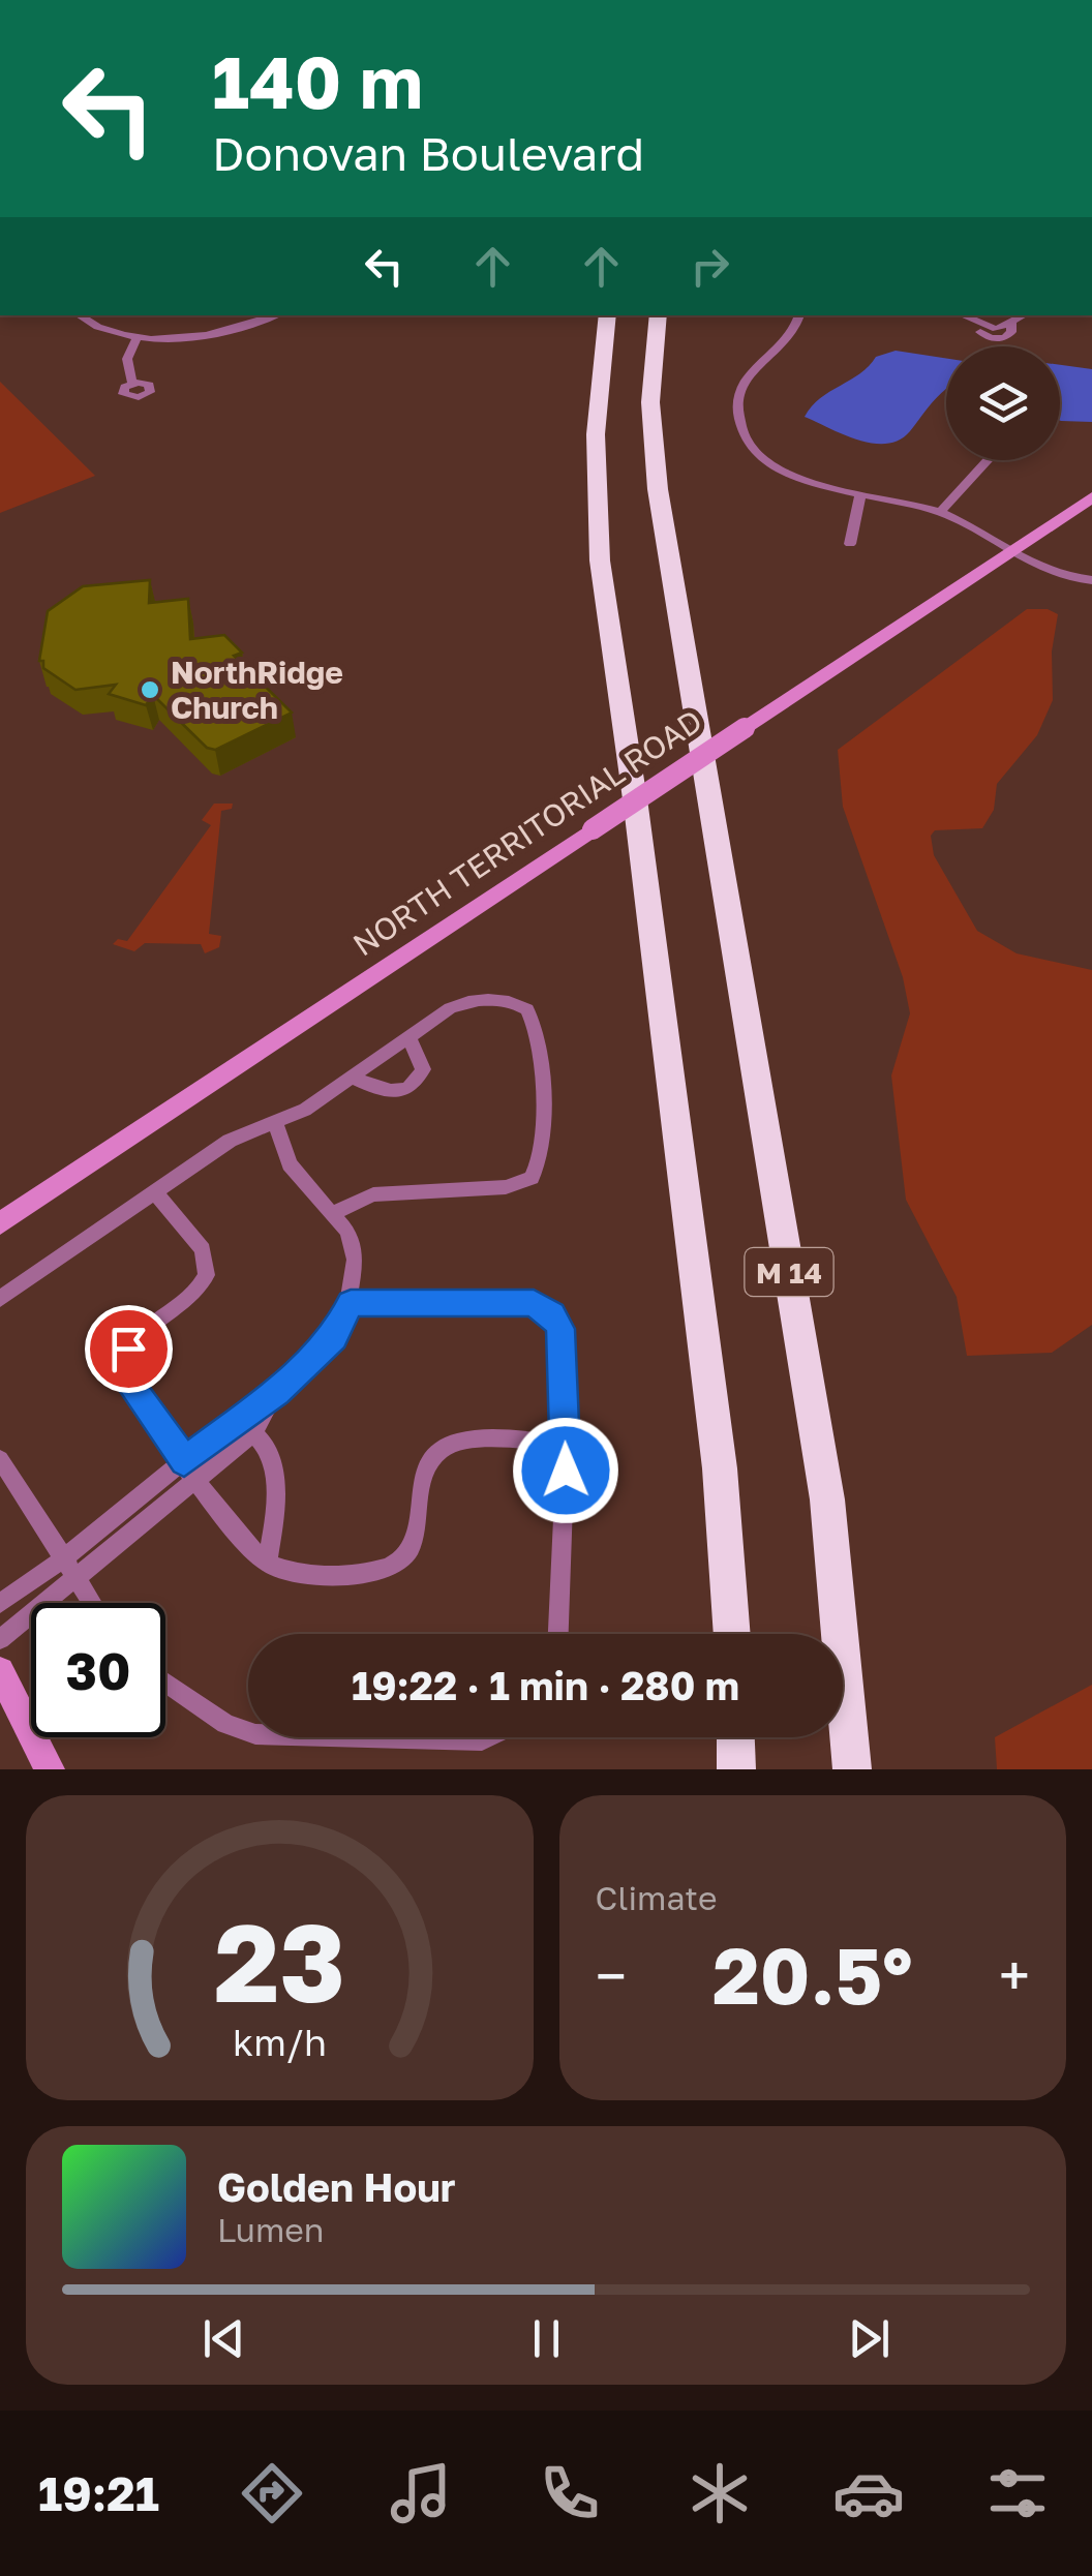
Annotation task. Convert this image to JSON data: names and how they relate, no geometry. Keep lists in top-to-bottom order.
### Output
{
  "streets": {
    "highway": ["M 14"],
    "main road": ["NORTH TERRITORIAL ROAD"]
  },
  "places": ["NorthRidge Church"],
  "page": {
    "turn": ["140 m", "Donovan Boulevard"],
    "limit": "30",
    "trip": "19:22 · 1 min · 280 m",
    "tile": "Climate",
    "heat": ["−", "20.5°", "+"],
    "song": ["Golden Hour", "Lumen"],
    "tabs": "19:21",
    "gauge": ["23", "km/h"]
  }
}
